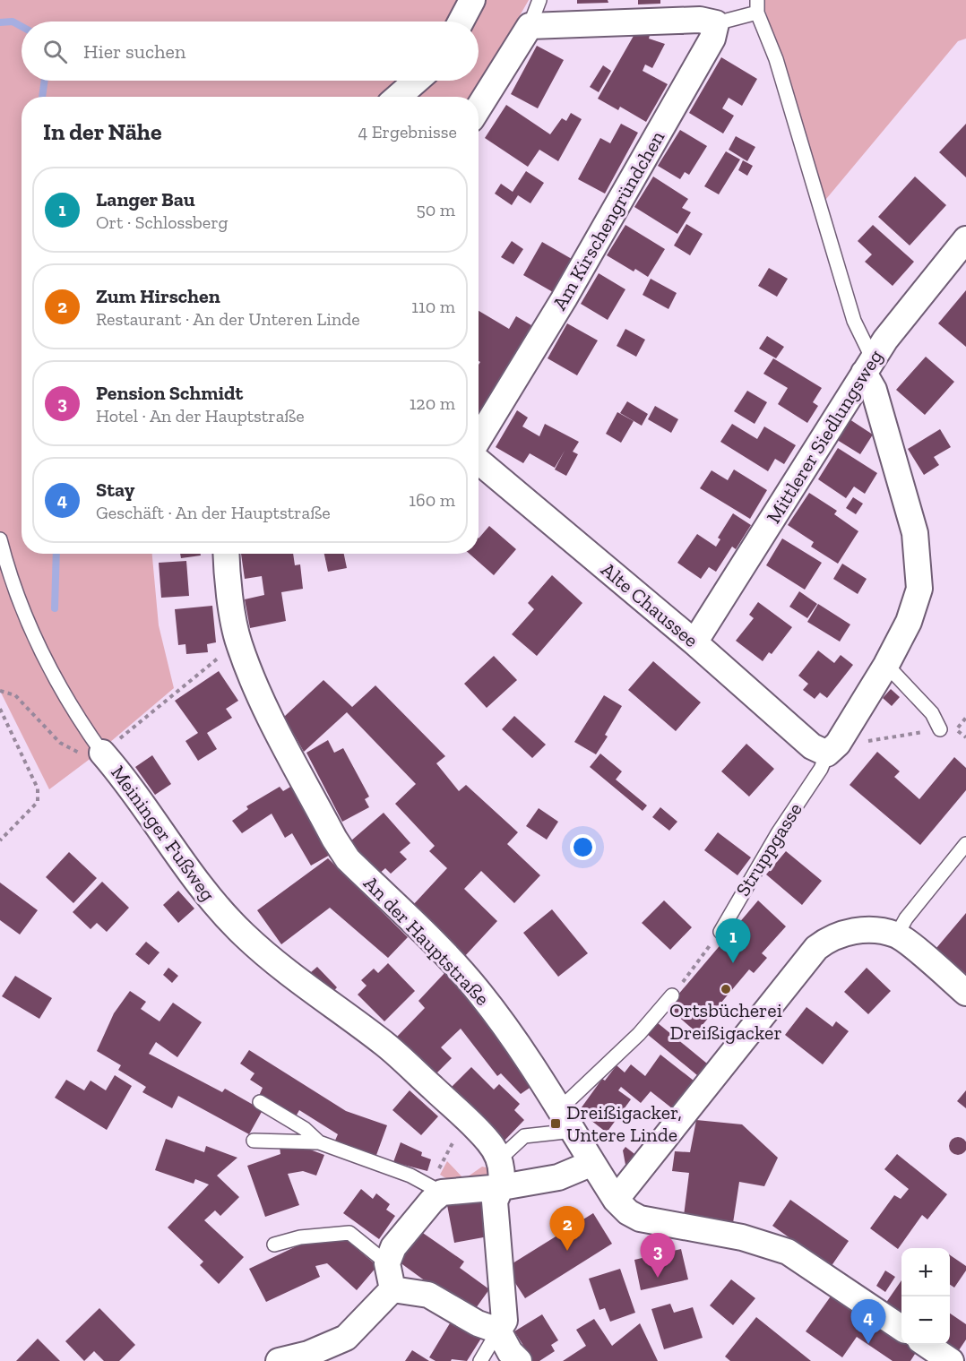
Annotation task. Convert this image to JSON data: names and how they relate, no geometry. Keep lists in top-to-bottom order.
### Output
{
  "streets": {
    "street": [
      "Am Kirschengründchen",
      "Mittlerer Siedlungsweg",
      "Alte Chaussee",
      "Meininger Fußweg",
      "Struppgasse",
      "An der Hauptstraße"
    ]
  },
  "crossings": [
    ["Mittlerer Siedlungsweg", "Alte Chaussee"],
    ["Mittlerer Siedlungsweg", "Struppgasse"],
    ["Alte Chaussee", "Struppgasse"]
  ],
  "places": {
    "other": ["Ortsbücherei Dreißigacker"],
    "transit": ["Dreißigacker, Untere Linde"]
  },
  "page": {
    "search": "Hier suchen",
    "heading": ["In der Nähe", "4 Ergebnisse"],
    "list": [
      {
        "mark": "1",
        "name": "Langer Bau",
        "note": "Ort · Schlossberg",
        "value": "50 m"
      },
      {
        "mark": "2",
        "name": "Zum Hirschen",
        "note": "Restaurant · An der Unteren Linde",
        "value": "110 m"
      },
      {
        "mark": "3",
        "name": "Pension Schmidt",
        "note": "Hotel · An der Hauptstraße",
        "value": "120 m"
      },
      {
        "mark": "4",
        "name": "Stay",
        "note": "Geschäft · An der Hauptstraße",
        "value": "160 m"
      }
    ],
    "pins": [
      "1",
      "2",
      "3",
      "4"
    ],
    "map_buttons": ["+", "−"]
  }
}
